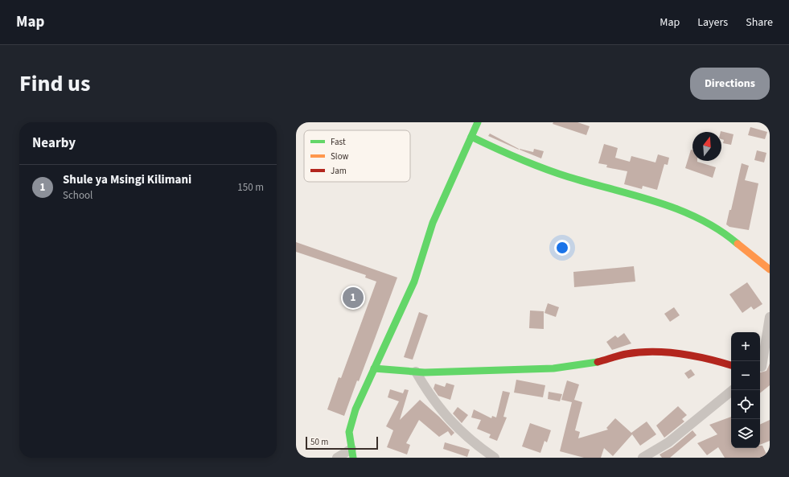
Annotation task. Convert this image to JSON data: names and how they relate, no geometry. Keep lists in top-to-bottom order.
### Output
{
  "legend": ["Fast", "Slow", "Jam"],
  "scale_bar": "50 m",
  "north": "top",
  "page": {
    "header": "Map",
    "nav": ["Map", "Layers", "Share"],
    "title": "Find us",
    "buttons": "Directions",
    "heading": "Nearby",
    "list": [
      {
        "mark": "1",
        "name": "Shule ya Msingi Kilimani",
        "note": "School",
        "value": "150 m"
      }
    ],
    "pins": "1",
    "map_buttons": ["+", "−"],
    "scale": "50 m"
  }
}
